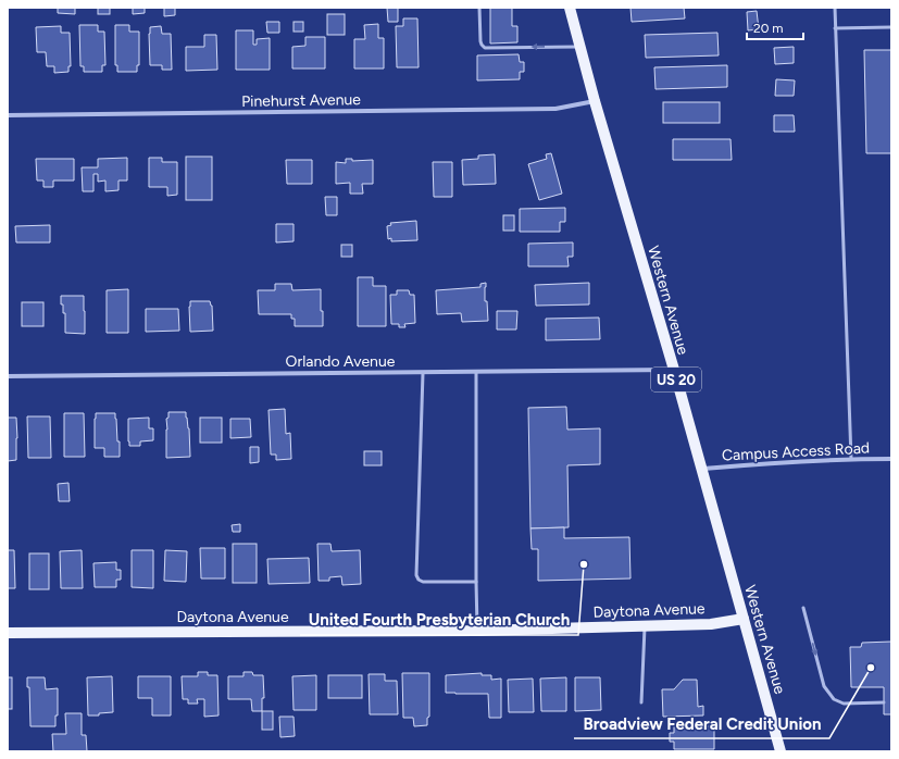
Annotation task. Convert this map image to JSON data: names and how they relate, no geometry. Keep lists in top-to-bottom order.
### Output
{
  "streets": {
    "main road": ["Western Avenue", "US 20", "Daytona Avenue"],
    "street": ["Pinehurst Avenue", "Orlando Avenue", "Campus Access Road"]
  },
  "crossings": [
    ["Pinehurst Avenue", "Western Avenue"],
    ["Western Avenue", "Orlando Avenue"],
    ["Western Avenue", "Campus Access Road"],
    ["Western Avenue", "Daytona Avenue"]
  ],
  "places": ["United Fourth Presbyterian Church", "Broadview Federal Credit Union"],
  "scale_bar": "20 m"
}
